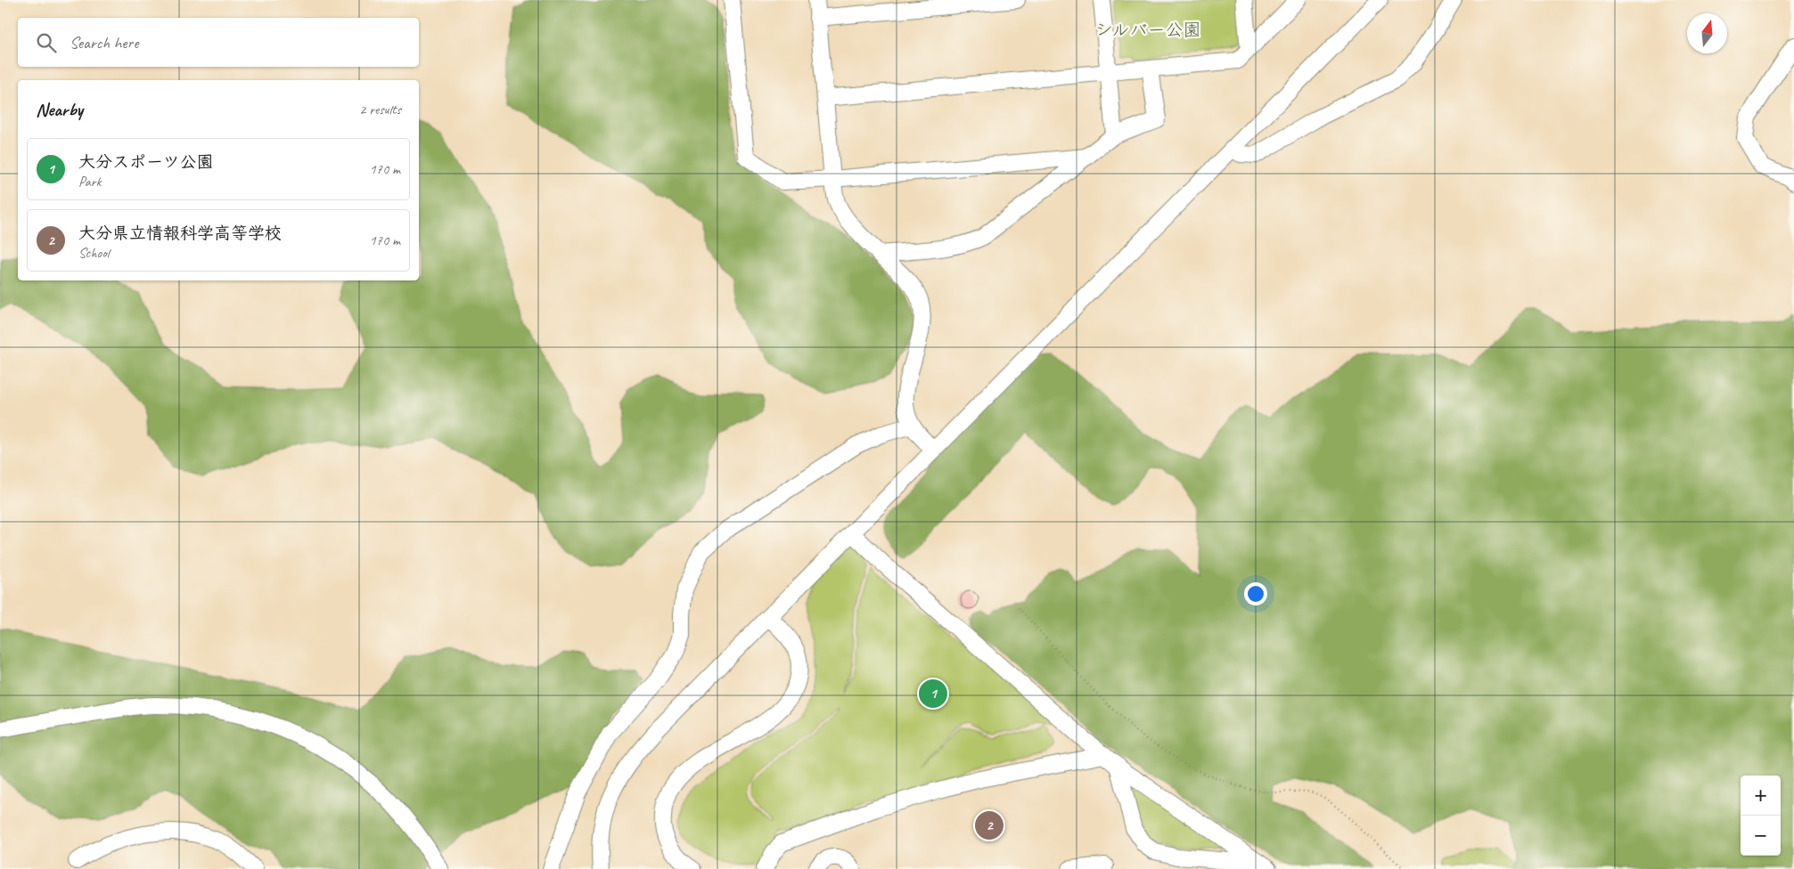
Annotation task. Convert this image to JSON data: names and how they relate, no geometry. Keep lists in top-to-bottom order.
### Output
{
  "parks": ["シルバー公園"],
  "north": "top",
  "page": {
    "search": "Search here",
    "heading": ["Nearby", "2 results"],
    "list": [
      {
        "mark": "1",
        "name": "大分スポーツ公園",
        "note": "Park",
        "value": "170 m"
      },
      {
        "mark": "2",
        "name": "大分県立情報科学高等学校",
        "note": "School",
        "value": "170 m"
      }
    ],
    "pins": ["1", "2"],
    "map_buttons": ["+", "−"]
  }
}
